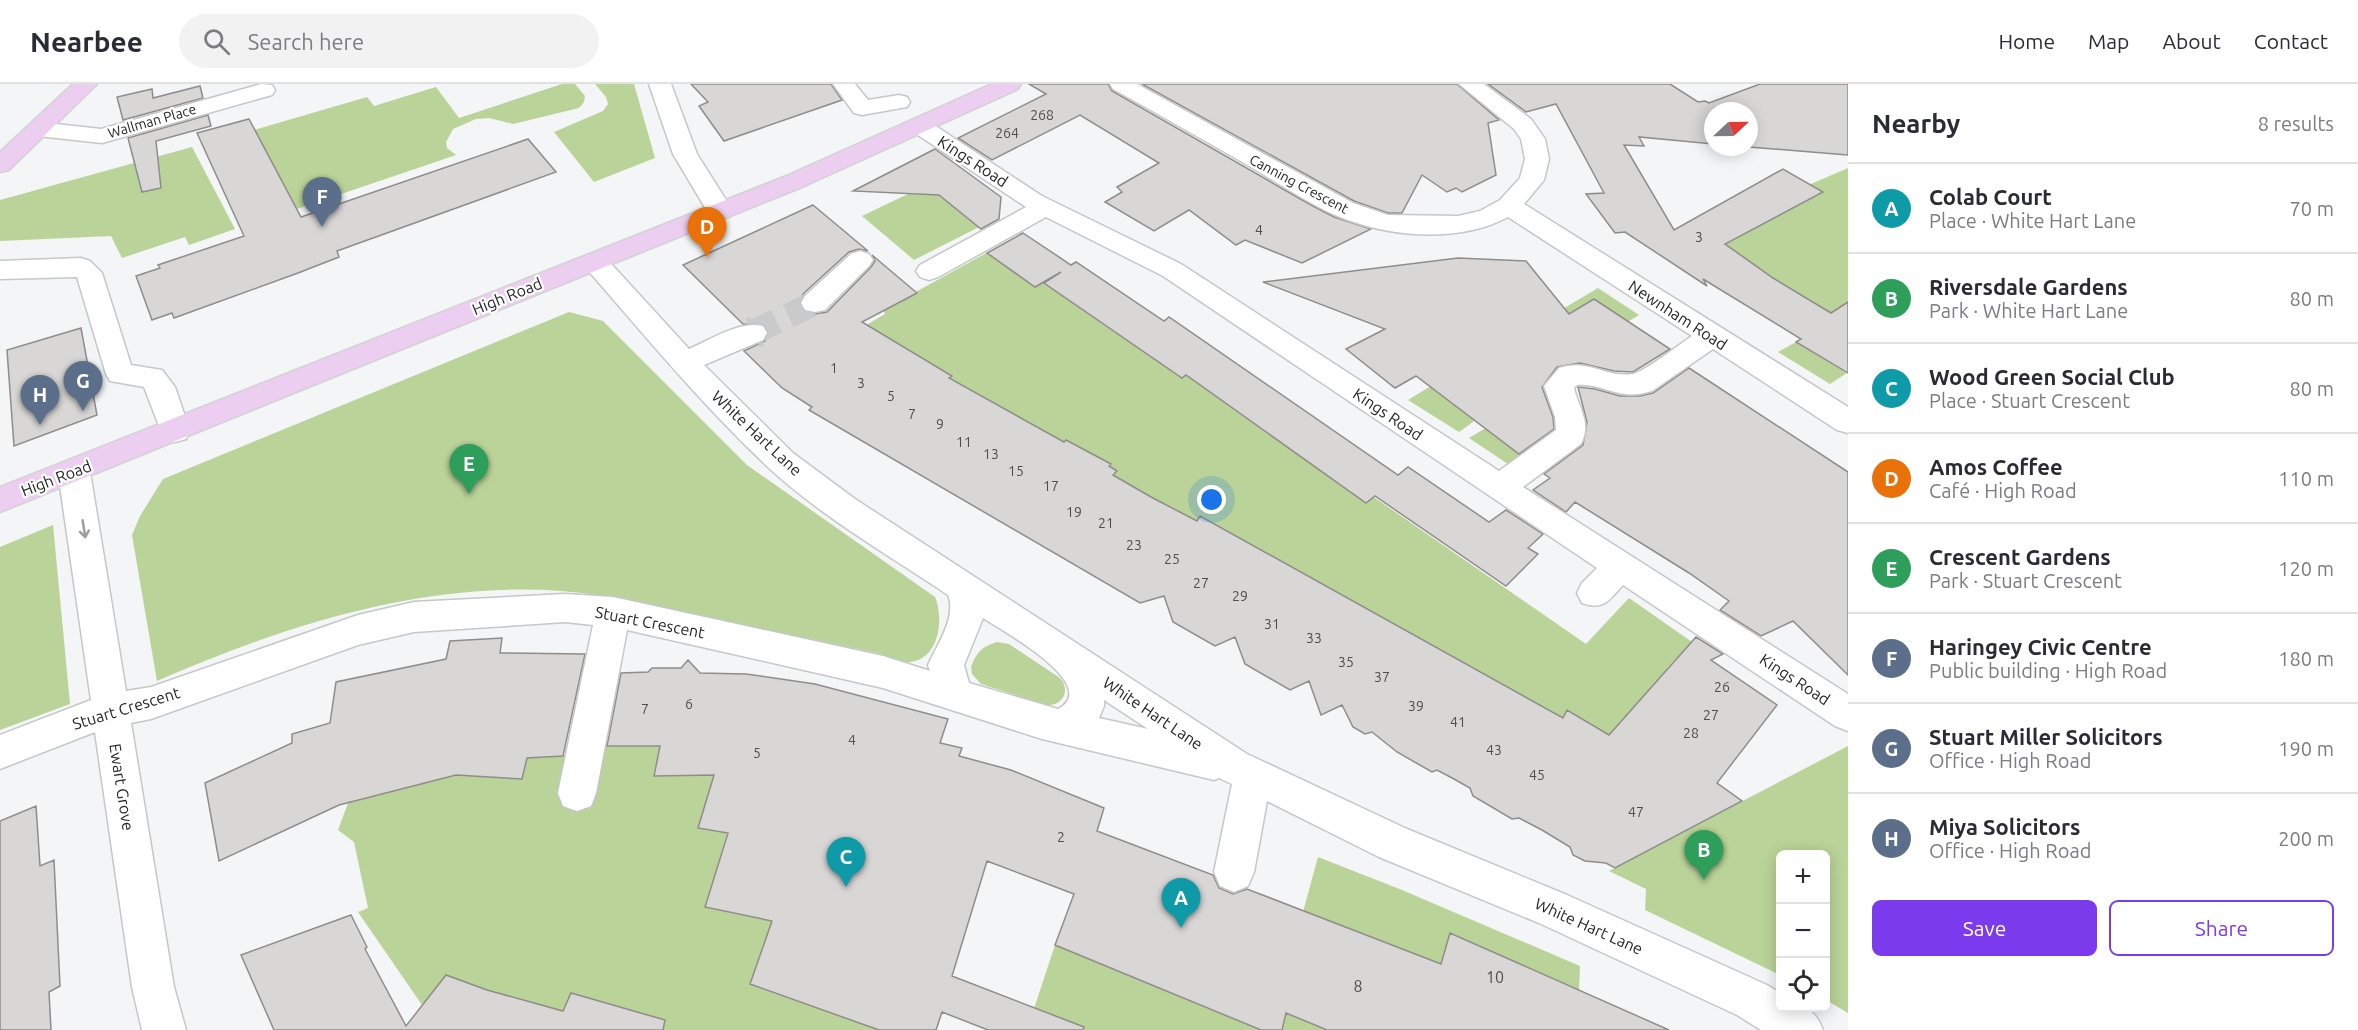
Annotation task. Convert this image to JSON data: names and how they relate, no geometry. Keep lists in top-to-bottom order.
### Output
{
  "streets": {
    "main road": ["High Road"],
    "street": [
      "Wallman Place",
      "Kings Road",
      "Canning Crescent",
      "Newnham Road",
      "White Hart Lane",
      "Stuart Crescent",
      "Ewart Grove"
    ]
  },
  "crossings": [
    ["Kings Road", "High Road"],
    ["Canning Crescent", "Newnham Road"],
    ["High Road", "White Hart Lane"],
    ["High Road", "Ewart Grove"],
    ["Stuart Crescent", "Ewart Grove"]
  ],
  "one_way": ["Ewart Grove"],
  "house_numbers": [
    "268",
    "264",
    "4",
    "3",
    "1",
    "3",
    "5",
    "7",
    "9",
    "11",
    "13",
    "15",
    "17",
    "19",
    "21",
    "23",
    "25",
    "27",
    "29",
    "31",
    "33",
    "35",
    "37",
    "26",
    "6",
    "39",
    "7",
    "27",
    "41",
    "28",
    "4",
    "43",
    "5",
    "45",
    "47",
    "2",
    "10",
    "8"
  ],
  "north": "right",
  "page": {
    "header": "Nearbee",
    "search": "Search here",
    "nav": [
      "Home",
      "Map",
      "About",
      "Contact"
    ],
    "heading": ["Nearby", "8 results"],
    "list": [
      {
        "mark": "A",
        "name": "Colab Court",
        "note": "Place · White Hart Lane",
        "value": "70 m"
      },
      {
        "mark": "B",
        "name": "Riversdale Gardens",
        "note": "Park · White Hart Lane",
        "value": "80 m"
      },
      {
        "mark": "C",
        "name": "Wood Green Social Club",
        "note": "Place · Stuart Crescent",
        "value": "80 m"
      },
      {
        "mark": "D",
        "name": "Amos Coffee",
        "note": "Café · High Road",
        "value": "110 m"
      },
      {
        "mark": "E",
        "name": "Crescent Gardens",
        "note": "Park · Stuart Crescent",
        "value": "120 m"
      },
      {
        "mark": "F",
        "name": "Haringey Civic Centre",
        "note": "Public building · High Road",
        "value": "180 m"
      },
      {
        "mark": "G",
        "name": "Stuart Miller Solicitors",
        "note": "Office · High Road",
        "value": "190 m"
      },
      {
        "mark": "H",
        "name": "Miya Solicitors",
        "note": "Office · High Road",
        "value": "200 m"
      }
    ],
    "pins": [
      "F",
      "D",
      "G",
      "H",
      "E",
      "B",
      "C",
      "A"
    ],
    "map_buttons": ["+", "−"],
    "buttons": ["Save", "Share"]
  }
}
